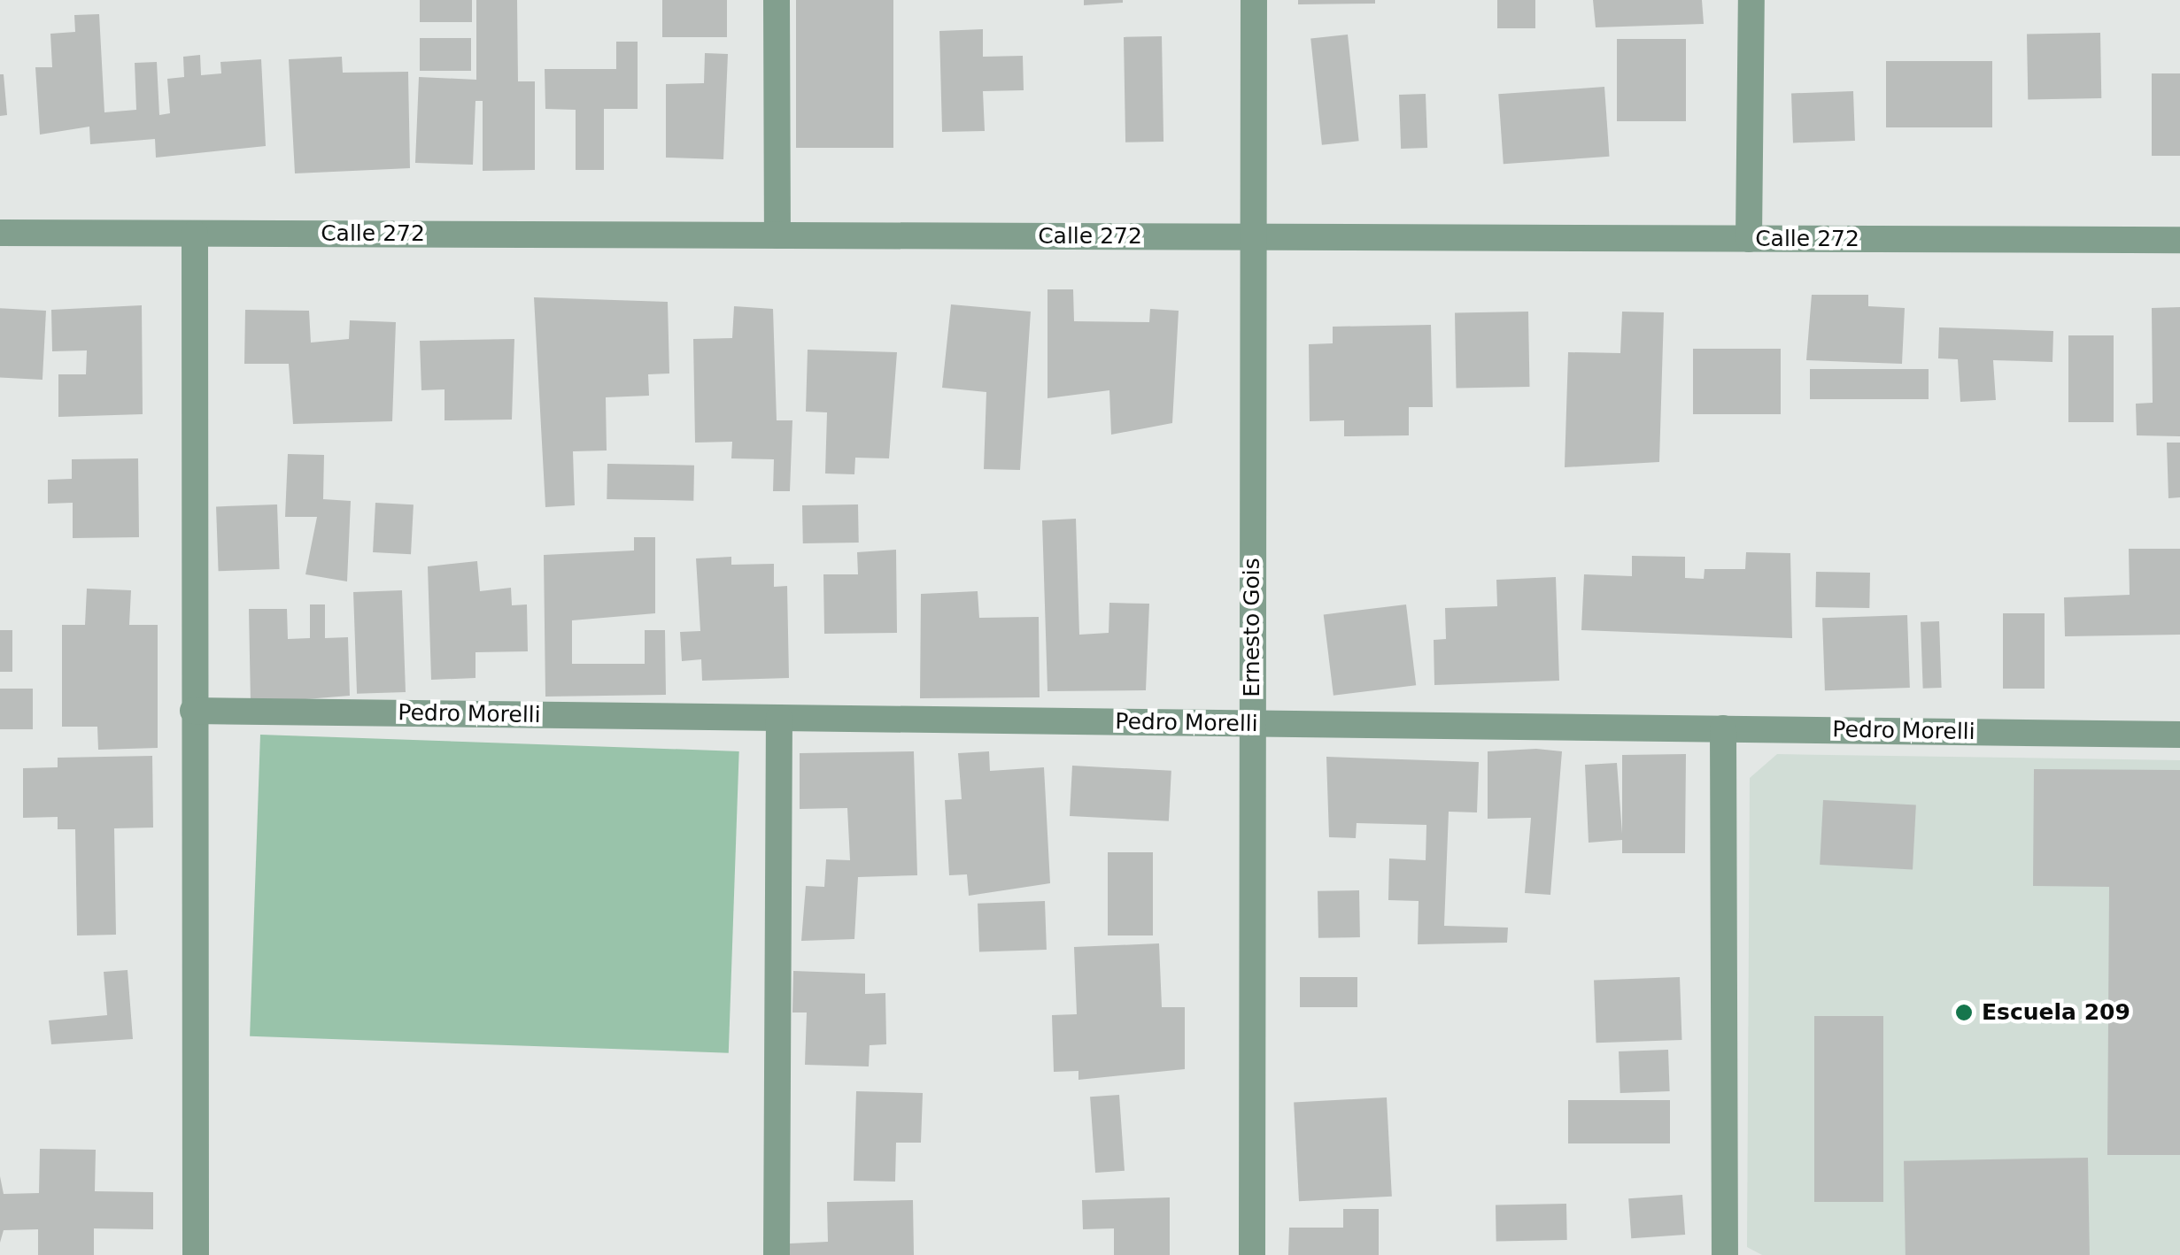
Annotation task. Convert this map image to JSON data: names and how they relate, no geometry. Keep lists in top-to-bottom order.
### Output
{
  "streets": {
    "street": ["Calle 272", "Ernesto Gois", "Pedro Morelli"]
  },
  "crossings": [
    ["Calle 272", "Ernesto Gois"],
    ["Ernesto Gois", "Pedro Morelli"]
  ],
  "places": ["Escuela 209"]
}
